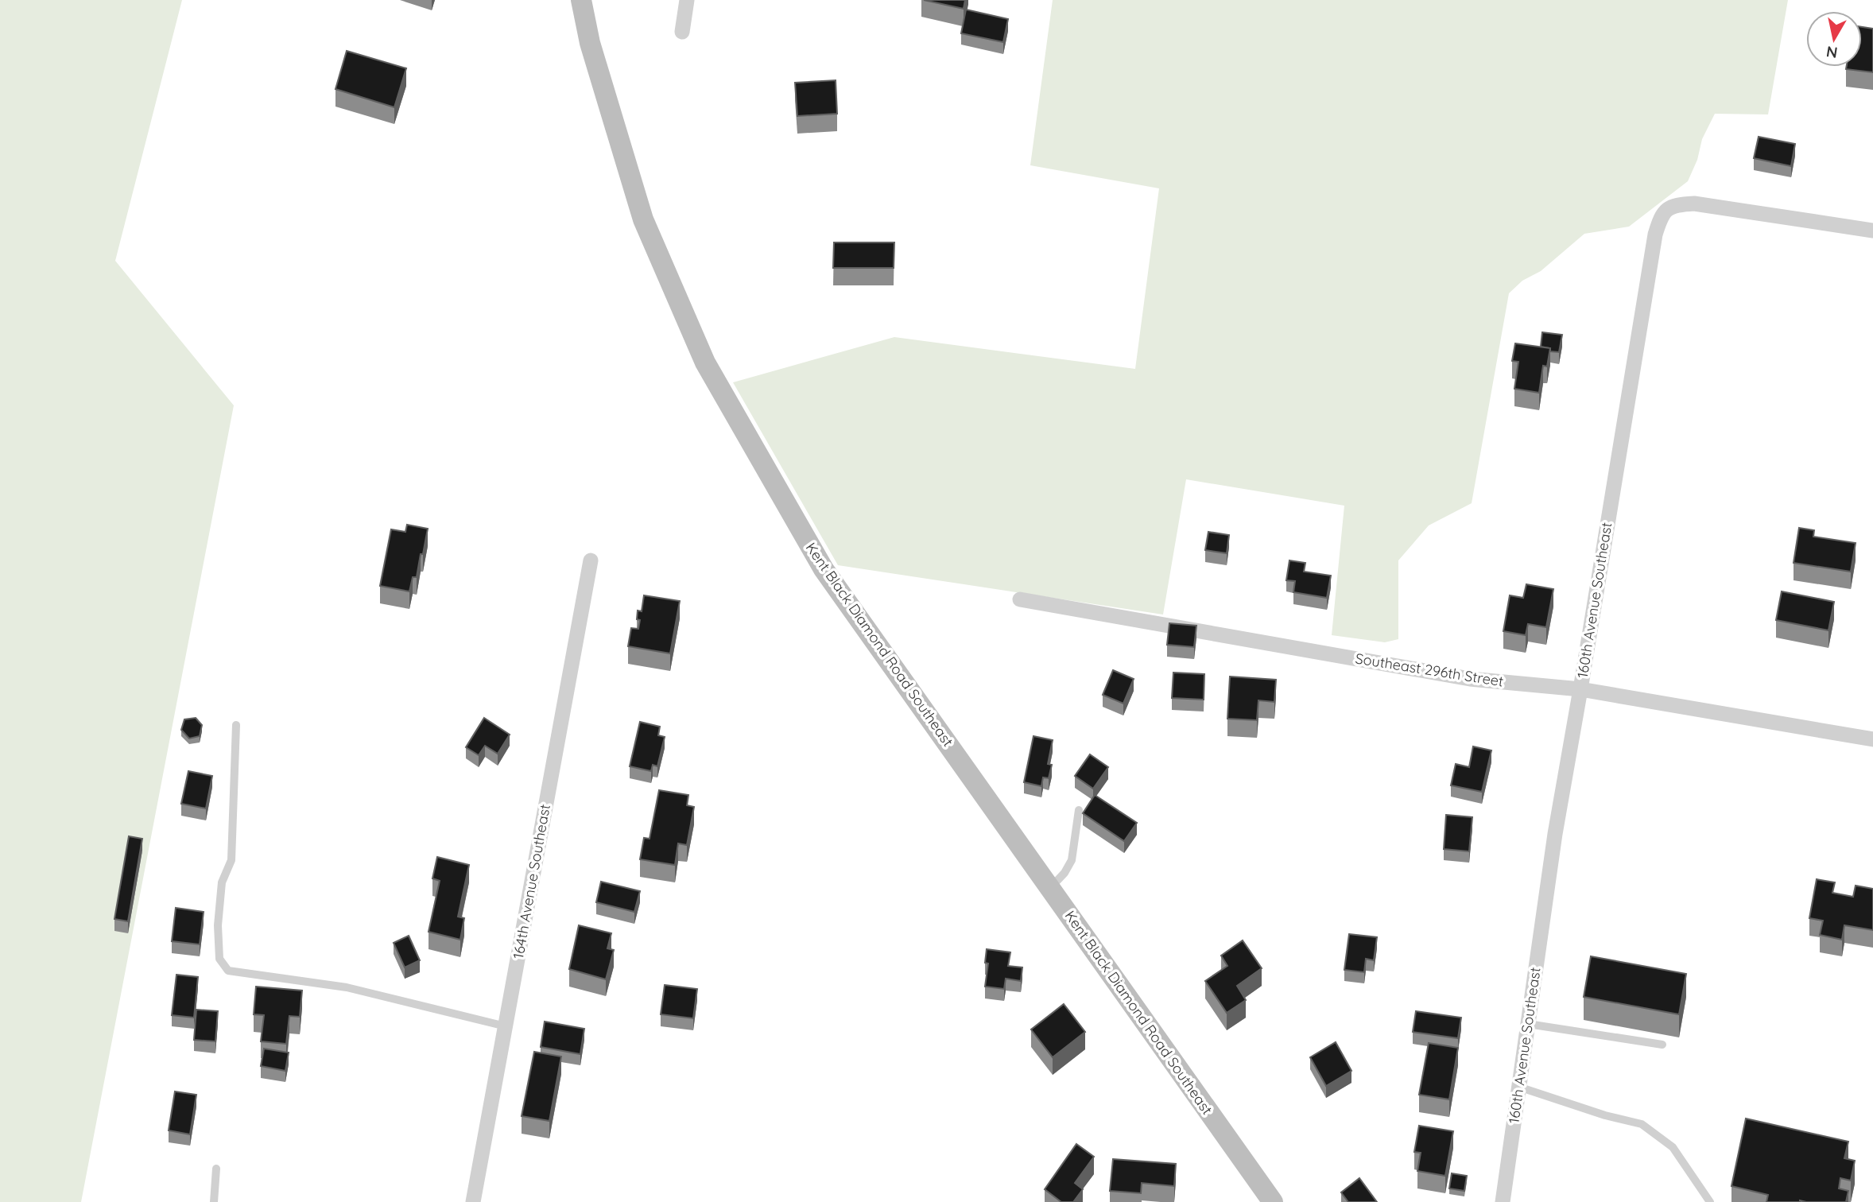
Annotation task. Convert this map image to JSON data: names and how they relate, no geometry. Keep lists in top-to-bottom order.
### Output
{
  "streets": {
    "street": [
      "160th Avenue Southeast",
      "Kent Black Diamond Road Southeast",
      "Southeast 296th Street",
      "164th Avenue Southeast"
    ]
  },
  "crossings": [
    ["160th Avenue Southeast", "Southeast 296th Street"]
  ],
  "north": "bottom"
}
